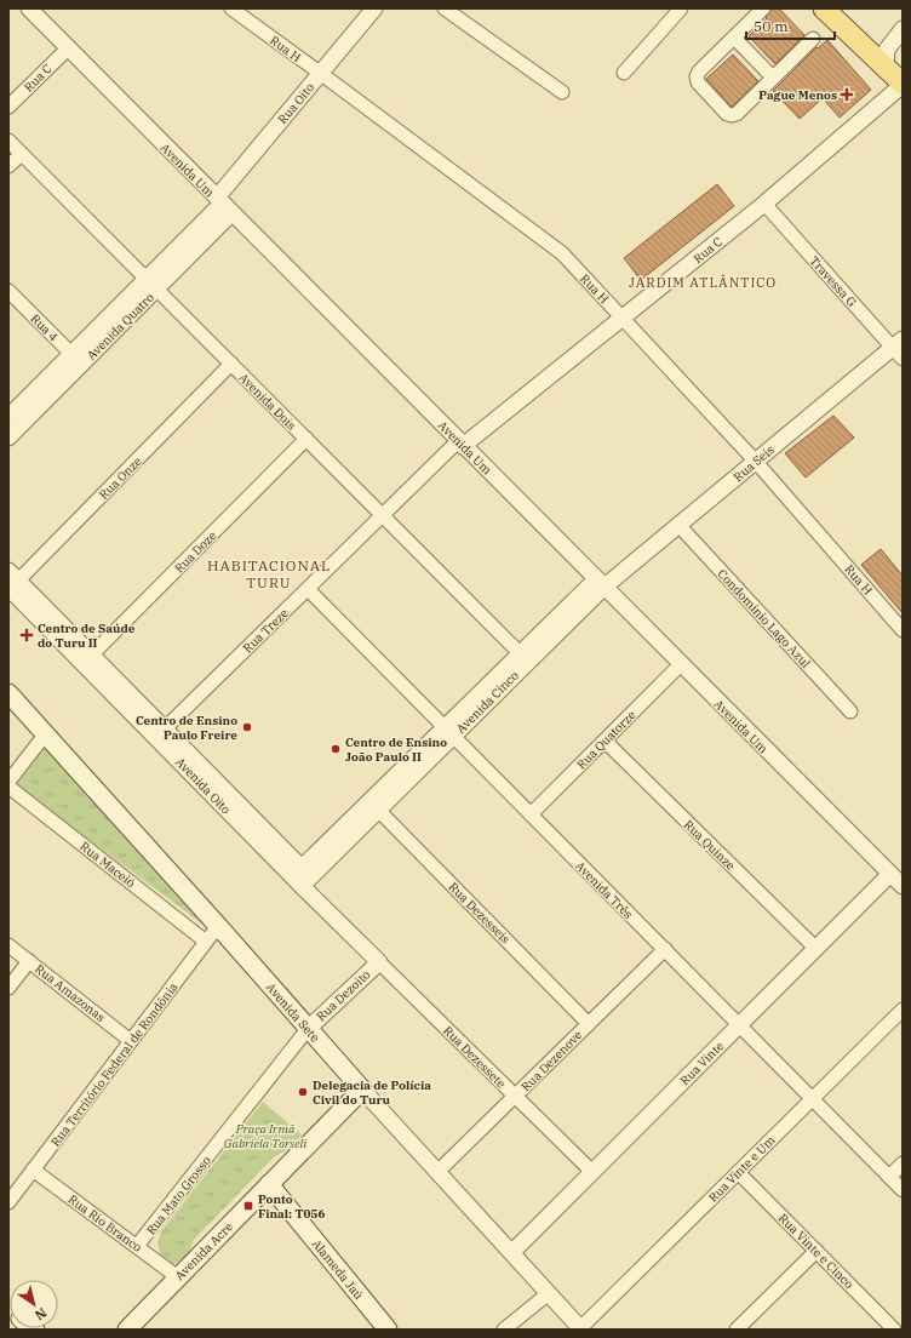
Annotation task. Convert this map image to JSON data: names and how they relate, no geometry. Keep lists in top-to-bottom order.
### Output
{
  "streets": {
    "main road": ["Avenida Sete", "Avenida Acre", "Alameda Jaú"],
    "street": [
      "Rua H",
      "Rua C",
      "Rua Oito",
      "Avenida Um",
      "Travessa G",
      "Avenida Quatro",
      "Rua 4",
      "Avenida Dois",
      "Rua Seis",
      "Rua Onze",
      "Rua Doze",
      "Condomínio Lago Azul",
      "Rua Treze",
      "Avenida Cinco",
      "Rua Quatorze",
      "Avenida Oito",
      "Rua Quinze",
      "Rua Maceió",
      "Avenida Três",
      "Rua Dezesseis",
      "Rua Amazonas",
      "Rua Dezoito",
      "Rua Dezessete",
      "Rua Dezenove",
      "Rua Vinte",
      "Rua Território Federal de Rondônia",
      "Rua Vinte e Um",
      "Rua Mato Grosso",
      "Rua Rio Branco",
      "Rua Vinte e Cinco"
    ]
  },
  "crossings": [
    ["Rua H", "Rua C"],
    ["Rua H", "Rua Oito"],
    ["Rua H", "Rua Seis"],
    ["Rua C", "Avenida Um"],
    ["Rua C", "Travessa G"],
    ["Rua C", "Rua Treze"],
    ["Rua Oito", "Avenida Um"],
    ["Rua Oito", "Avenida Quatro"],
    ["Avenida Um", "Avenida Quatro"],
    ["Avenida Um", "Rua Seis"],
    ["Avenida Um", "Rua Treze"],
    ["Avenida Um", "Avenida Cinco"],
    ["Avenida Um", "Rua Quatorze"],
    ["Avenida Um", "Rua Vinte"],
    ["Travessa G", "Rua Seis"],
    ["Avenida Quatro", "Rua 4"],
    ["Avenida Quatro", "Avenida Dois"],
    ["Avenida Dois", "Rua Onze"],
    ["Avenida Dois", "Rua Doze"],
    ["Avenida Dois", "Rua Treze"],
    ["Avenida Dois", "Avenida Cinco"],
    ["Rua Seis", "Condomínio Lago Azul"],
    ["Rua Seis", "Avenida Cinco"],
    ["Rua Onze", "Avenida Oito"],
    ["Rua Doze", "Avenida Oito"],
    ["Rua Treze", "Avenida Oito"],
    ["Rua Treze", "Avenida Três"],
    ["Avenida Cinco", "Avenida Oito"],
    ["Avenida Cinco", "Avenida Três"],
    ["Avenida Cinco", "Rua Dezesseis"],
    ["Rua Quatorze", "Rua Quinze"],
    ["Rua Quatorze", "Avenida Três"],
    ["Avenida Oito", "Rua Dezoito"],
    ["Avenida Oito", "Rua Dezessete"],
    ["Rua Quinze", "Rua Vinte"],
    ["Rua Maceió", "Rua Território Federal de Rondônia"],
    ["Avenida Três", "Rua Dezenove"],
    ["Avenida Três", "Rua Vinte"],
    ["Avenida Três", "Rua Vinte e Um"],
    ["Rua Dezesseis", "Rua Dezenove"],
    ["Rua Amazonas", "Rua Território Federal de Rondônia"],
    ["Rua Dezoito", "Avenida Sete"],
    ["Rua Dezoito", "Rua Dezessete"],
    ["Rua Dezoito", "Rua Mato Grosso"],
    ["Avenida Sete", "Rua Dezenove"],
    ["Avenida Sete", "Rua Vinte"],
    ["Avenida Sete", "Rua Território Federal de Rondônia"],
    ["Avenida Sete", "Rua Vinte e Um"],
    ["Avenida Sete", "Rua Mato Grosso"],
    ["Avenida Sete", "Avenida Acre"],
    ["Rua Dezessete", "Rua Dezenove"],
    ["Rua Dezessete", "Rua Vinte"],
    ["Rua Território Federal de Rondônia", "Rua Rio Branco"],
    ["Rua Vinte e Um", "Rua Vinte e Cinco"],
    ["Rua Mato Grosso", "Rua Rio Branco"],
    ["Rua Rio Branco", "Avenida Acre"],
    ["Avenida Acre", "Alameda Jaú"]
  ],
  "districts": ["JARDIM ATLÂNTICO", "HABITACIONAL TURU"],
  "parks": ["Praça Irmã Gabriela Torseli"],
  "places": {
    "health": ["Pague Menos", "Centro de Saúde do Turu II"],
    "other": ["Centro de Ensino Paulo Freire", "Centro de Ensino João Paulo II", "Delegacia de Polícia Civil do Turu"],
    "transit": ["Ponto Final: T056"]
  },
  "scale_bar": "50 m",
  "north": "bottom right"
}
